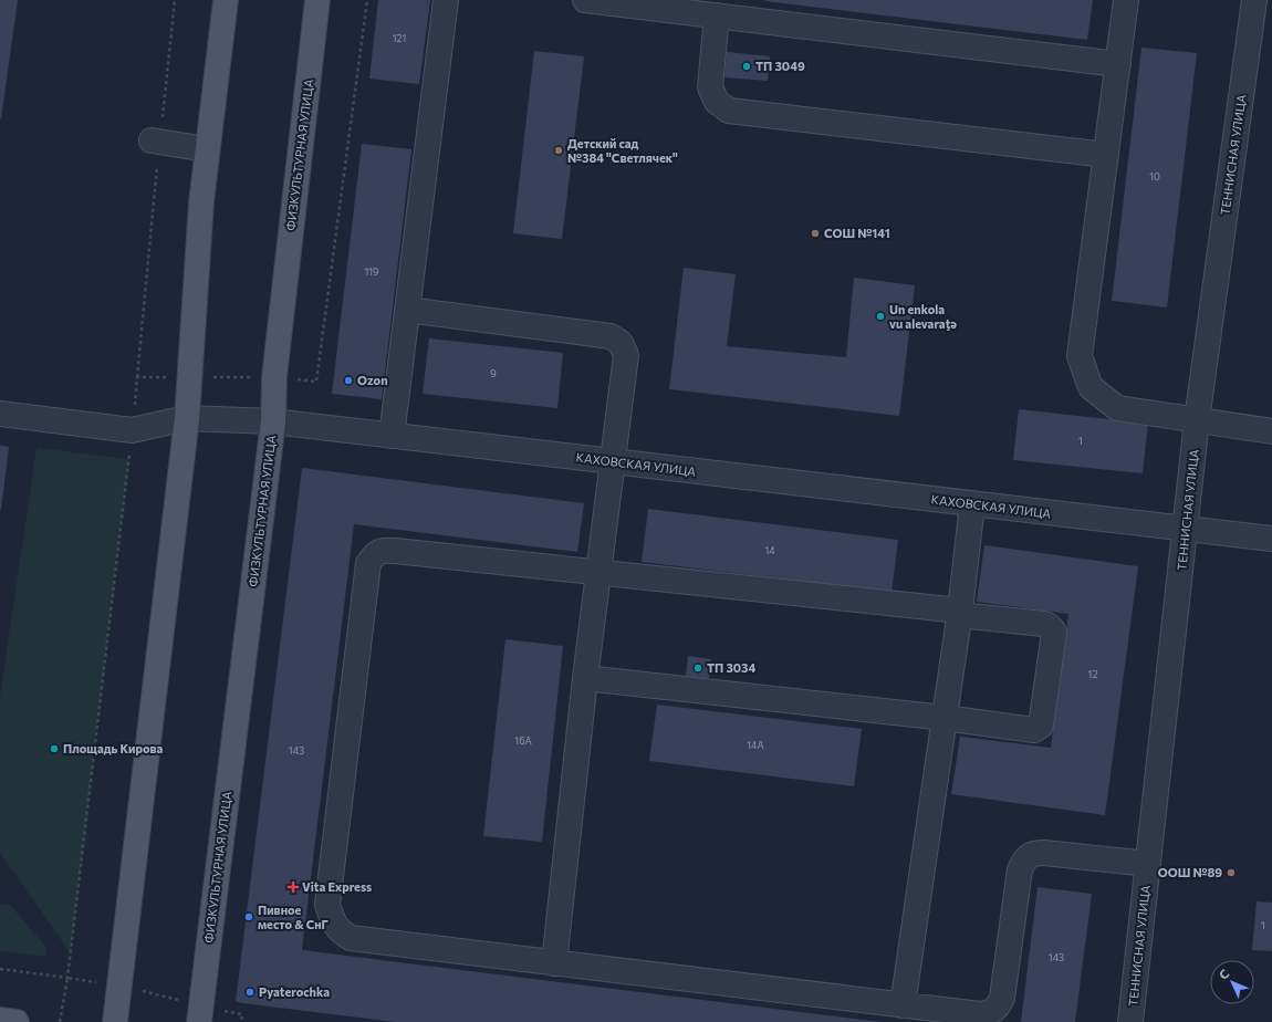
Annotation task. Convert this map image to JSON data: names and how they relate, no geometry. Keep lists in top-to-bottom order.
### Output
{
  "streets": {
    "main road": ["ФИЗКУЛЬТУРНАЯ УЛИЦА"],
    "street": ["ТЕННИСНАЯ УЛИЦА", "КАХОВСКАЯ УЛИЦА"]
  },
  "crossings": [
    ["ФИЗКУЛЬТУРНАЯ УЛИЦА", "КАХОВСКАЯ УЛИЦА"],
    ["ТЕННИСНАЯ УЛИЦА", "КАХОВСКАЯ УЛИЦА"]
  ],
  "places": {
    "other": [
      "ТП 3049",
      "Детский сад №384 \"Светлячек\"",
      "СОШ №141",
      "Un enkola vu alevaraţə",
      "Ozon",
      "ТП 3034",
      "Площадь Кирова",
      "ООШ №89",
      "Пивное место & СнГ",
      "Pyaterochka"
    ],
    "health": ["Vita Express"]
  },
  "house_numbers": [
    "121",
    "10",
    "119",
    "9",
    "1",
    "14",
    "12",
    "16А",
    "14А",
    "143",
    "1",
    "143"
  ],
  "north": "top left"
}
